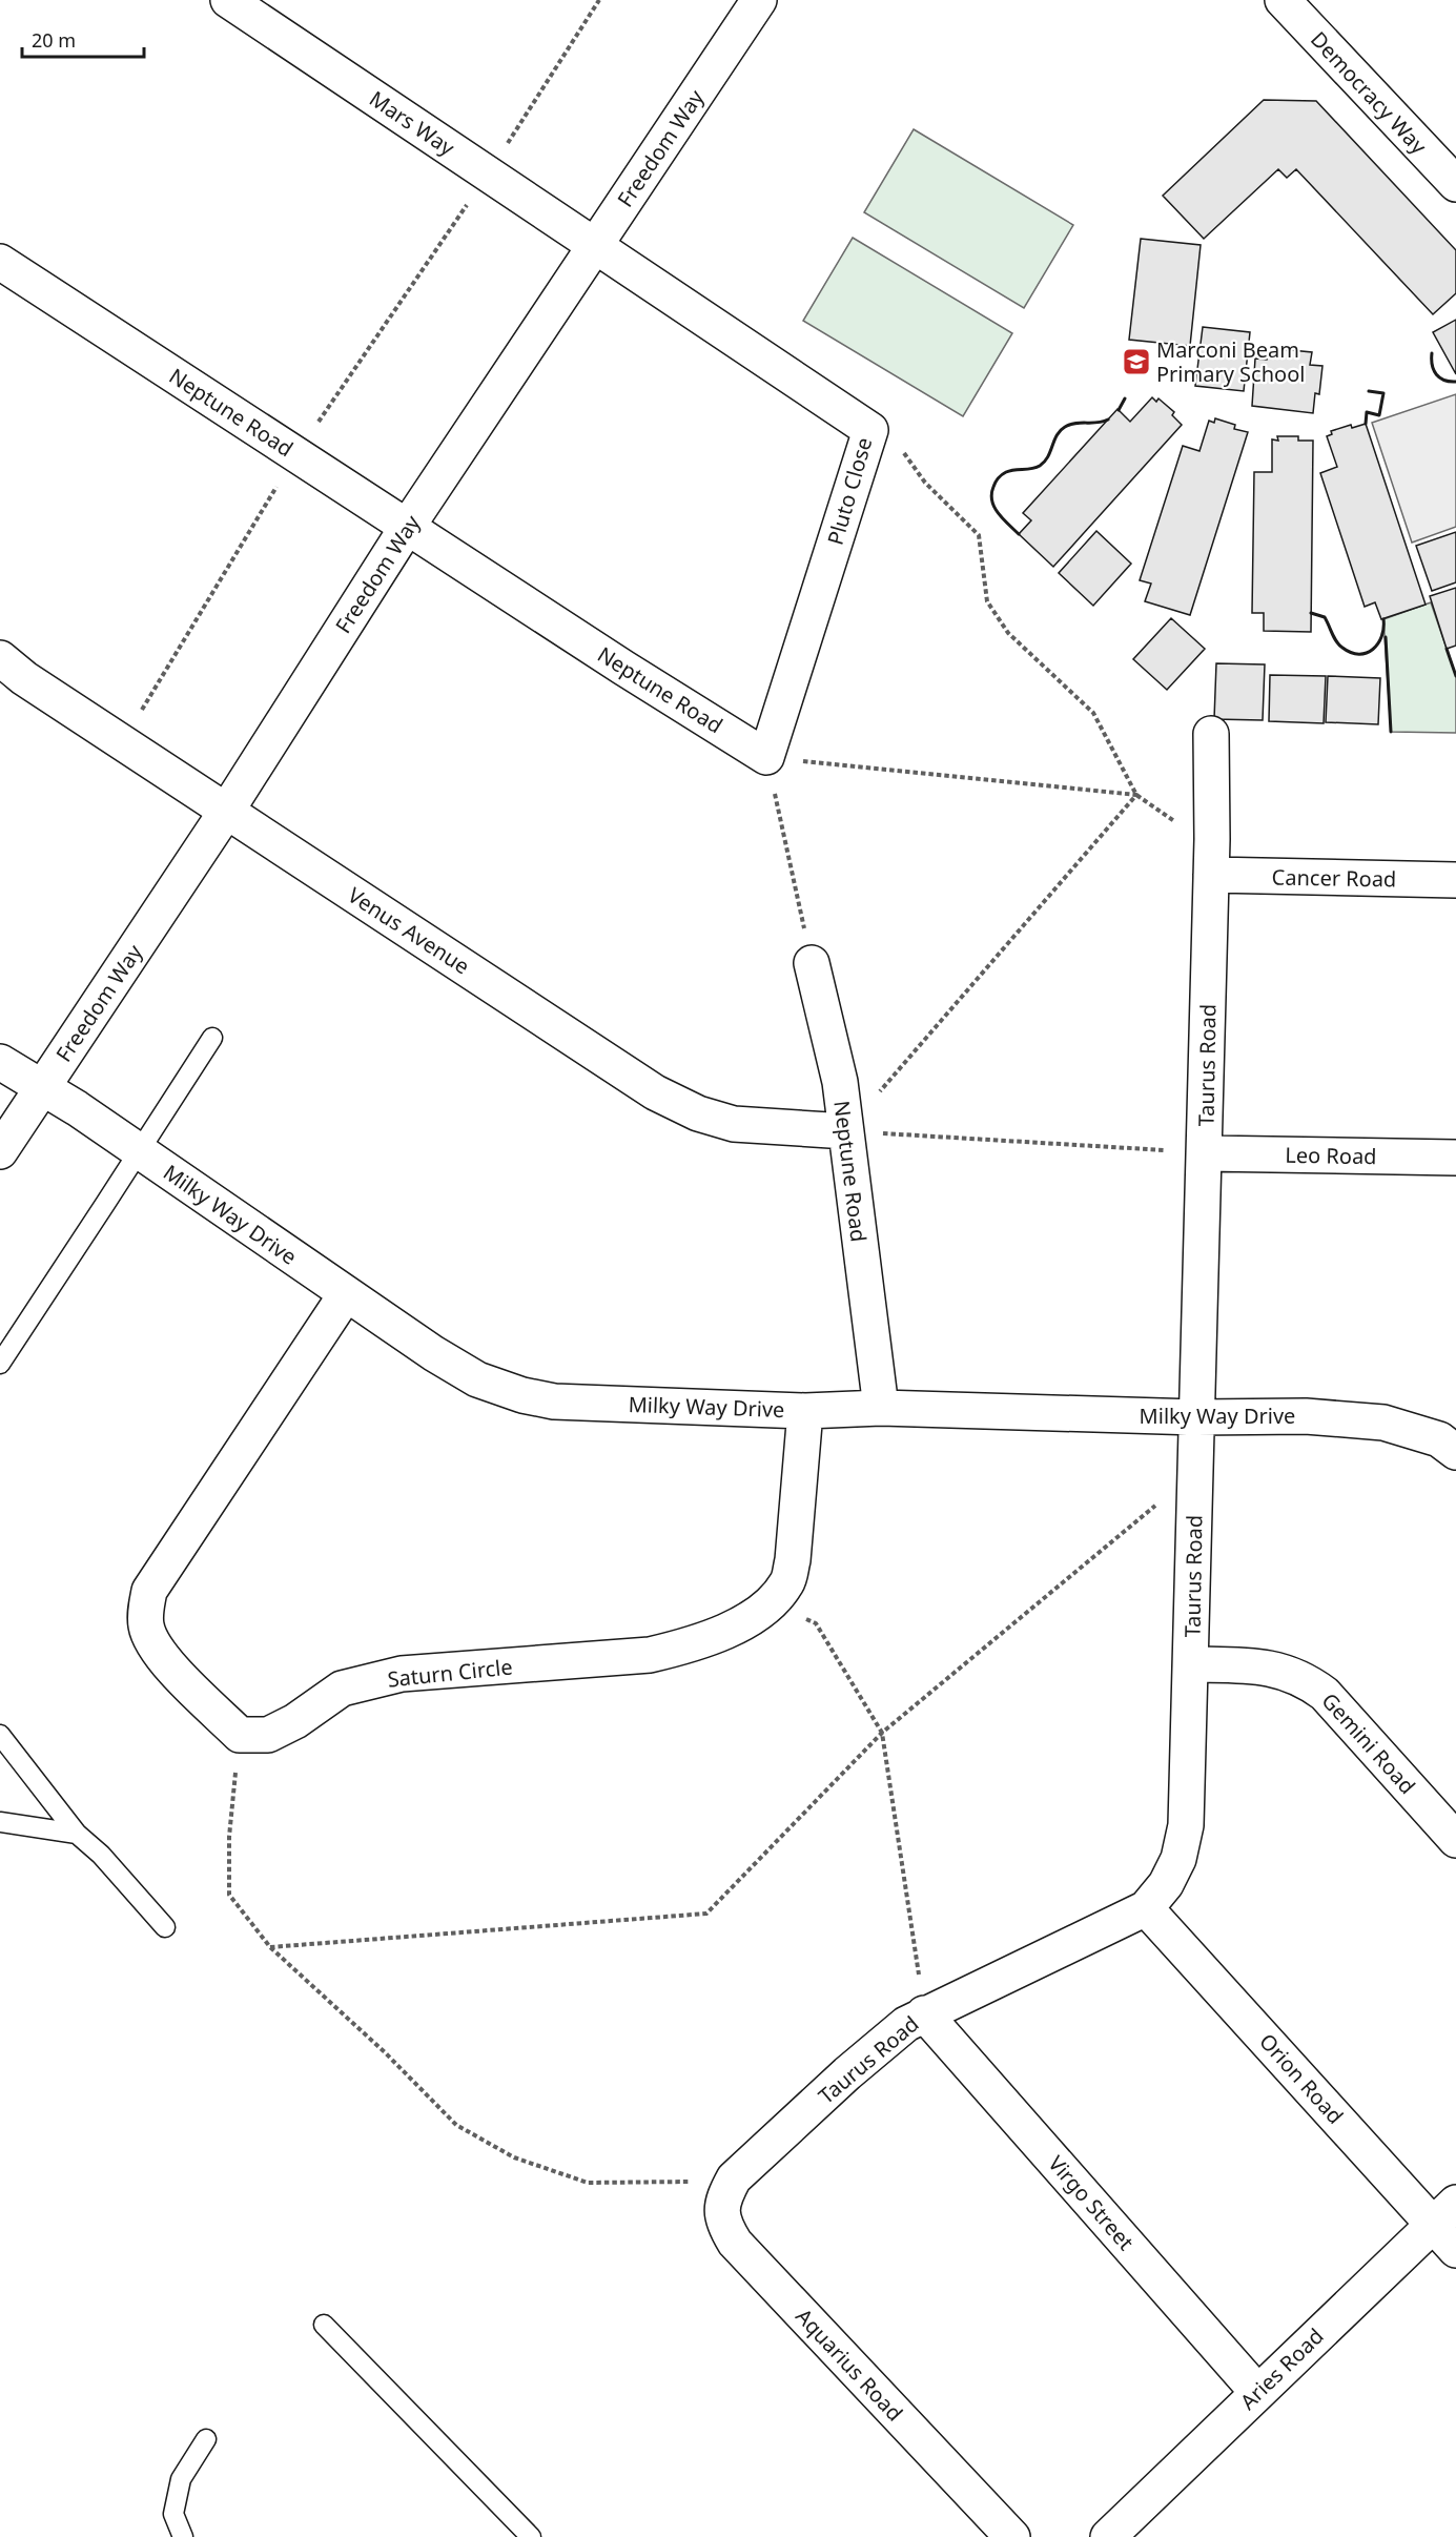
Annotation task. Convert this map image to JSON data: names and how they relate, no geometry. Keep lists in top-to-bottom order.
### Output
{
  "streets": {
    "street": [
      "Democracy Way",
      "Mars Way",
      "Freedom Way",
      "Neptune Road",
      "Pluto Close",
      "Cancer Road",
      "Venus Avenue",
      "Taurus Road",
      "Leo Road",
      "Milky Way Drive",
      "Saturn Circle",
      "Gemini Road",
      "Orion Road",
      "Virgo Street",
      "Aquarius Road",
      "Aries Road"
    ]
  },
  "crossings": [
    ["Mars Way", "Freedom Way"],
    ["Mars Way", "Pluto Close"],
    ["Freedom Way", "Neptune Road"],
    ["Freedom Way", "Pluto Close"],
    ["Freedom Way", "Venus Avenue"],
    ["Freedom Way", "Milky Way Drive"],
    ["Neptune Road", "Pluto Close"],
    ["Neptune Road", "Venus Avenue"],
    ["Neptune Road", "Milky Way Drive"],
    ["Cancer Road", "Taurus Road"],
    ["Taurus Road", "Leo Road"],
    ["Taurus Road", "Milky Way Drive"],
    ["Taurus Road", "Gemini Road"],
    ["Taurus Road", "Orion Road"],
    ["Taurus Road", "Virgo Street"],
    ["Taurus Road", "Aquarius Road"],
    ["Milky Way Drive", "Saturn Circle"],
    ["Orion Road", "Aries Road"],
    ["Virgo Street", "Aries Road"]
  ],
  "places": {
    "school or university": ["Marconi Beam Primary School"]
  },
  "scale_bar": "20 m"
}
